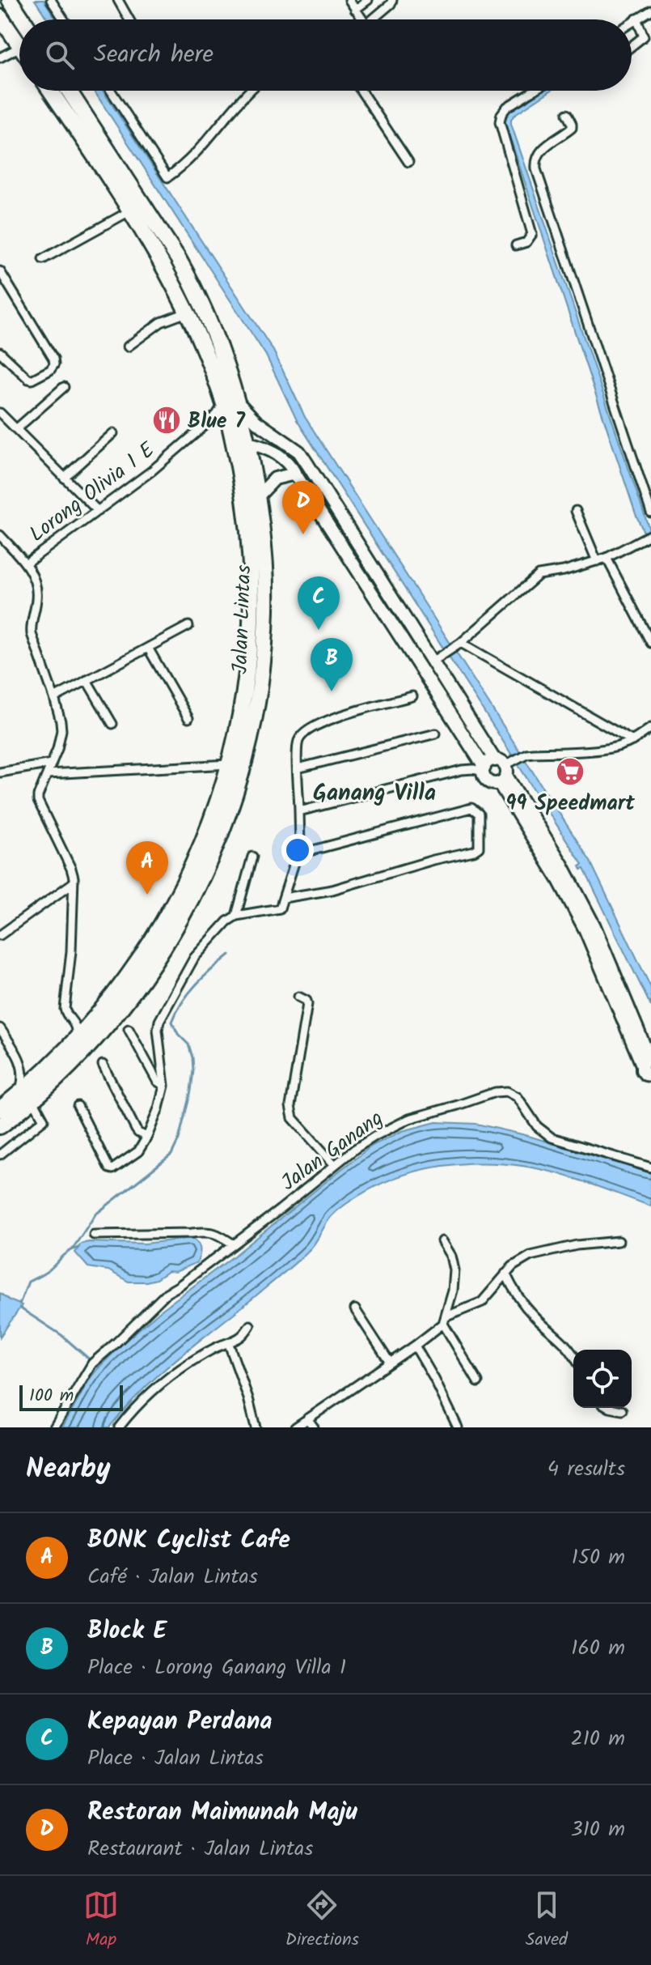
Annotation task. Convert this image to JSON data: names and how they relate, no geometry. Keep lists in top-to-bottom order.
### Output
{
  "streets": {
    "highway": ["Jalan Lintas"],
    "street": ["Lorong Olivia 1 E", "Jalan Ganang"]
  },
  "crossings": [
    ["Lorong Olivia 1 E", "Jalan Lintas"]
  ],
  "districts": ["Ganang Villa"],
  "places": {
    "restaurant": ["Blue 7"],
    "supermarket": ["99 Speedmart"]
  },
  "scale_bar": "100 m",
  "page": {
    "search": "Search here",
    "pins": [
      "D",
      "C",
      "B",
      "A"
    ],
    "scale": "100 m",
    "heading": ["Nearby", "4 results"],
    "list": [
      {
        "mark": "A",
        "name": "BONK Cyclist Cafe",
        "note": "Café · Jalan Lintas",
        "value": "150 m"
      },
      {
        "mark": "B",
        "name": "Block E",
        "note": "Place · Lorong Ganang Villa 1",
        "value": "160 m"
      },
      {
        "mark": "C",
        "name": "Kepayan Perdana",
        "note": "Place · Jalan Lintas",
        "value": "210 m"
      },
      {
        "mark": "D",
        "name": "Restoran Maimunah Maju",
        "note": "Restaurant · Jalan Lintas",
        "value": "310 m"
      }
    ],
    "nav": ["Map", "Directions", "Saved"]
  }
}
